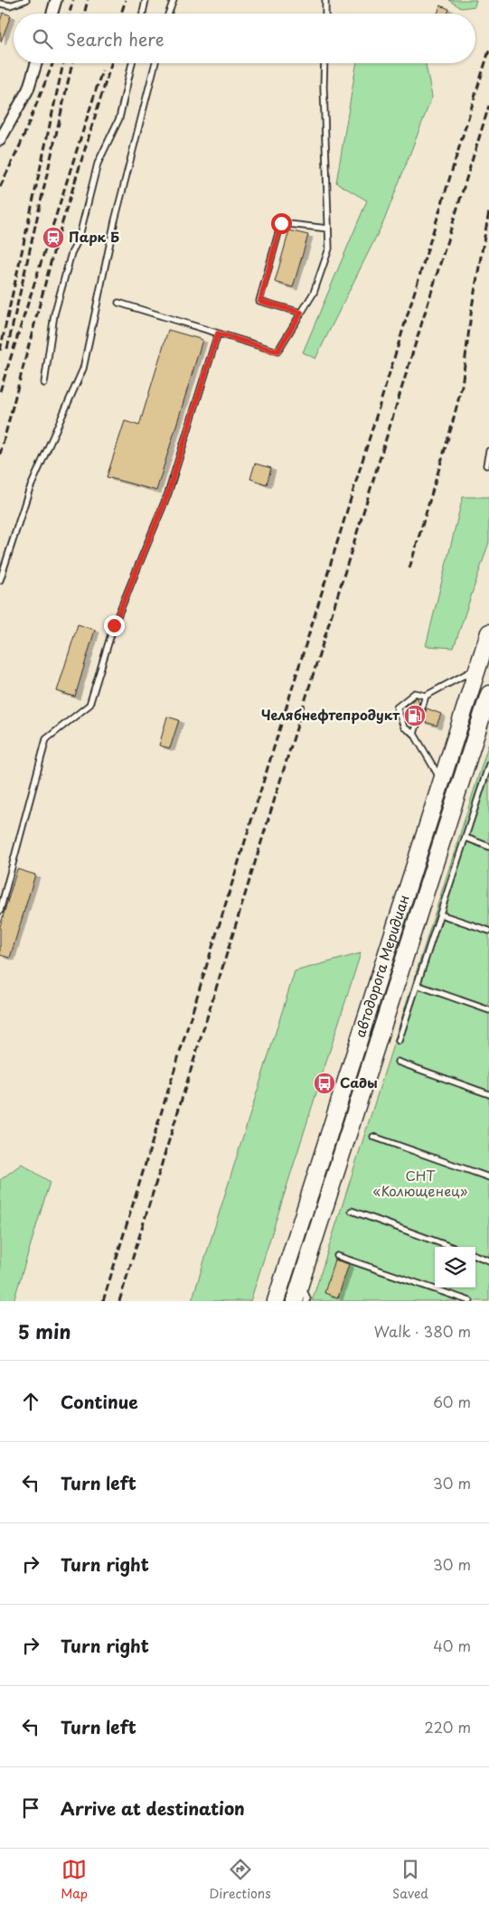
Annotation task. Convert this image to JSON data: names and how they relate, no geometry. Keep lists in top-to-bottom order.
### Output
{
  "streets": {
    "main road": ["автодорога Меридиан"]
  },
  "parks": ["СНТ «Колющенец»"],
  "places": {
    "station": ["Парк Б"],
    "fuel station": ["Челябнефтепродукт"],
    "bus stop": ["Сады"]
  },
  "page": {
    "search": "Search here",
    "heading": ["5 min", "Walk · 380 m"],
    "list": [
      ["Continue", "60 m"],
      ["Turn left", "30 m"],
      ["Turn right", "30 m"],
      ["Turn right", "40 m"],
      ["Turn left", "220 m"],
      "Arrive at destination"
    ],
    "nav": ["Map", "Directions", "Saved"]
  }
}
